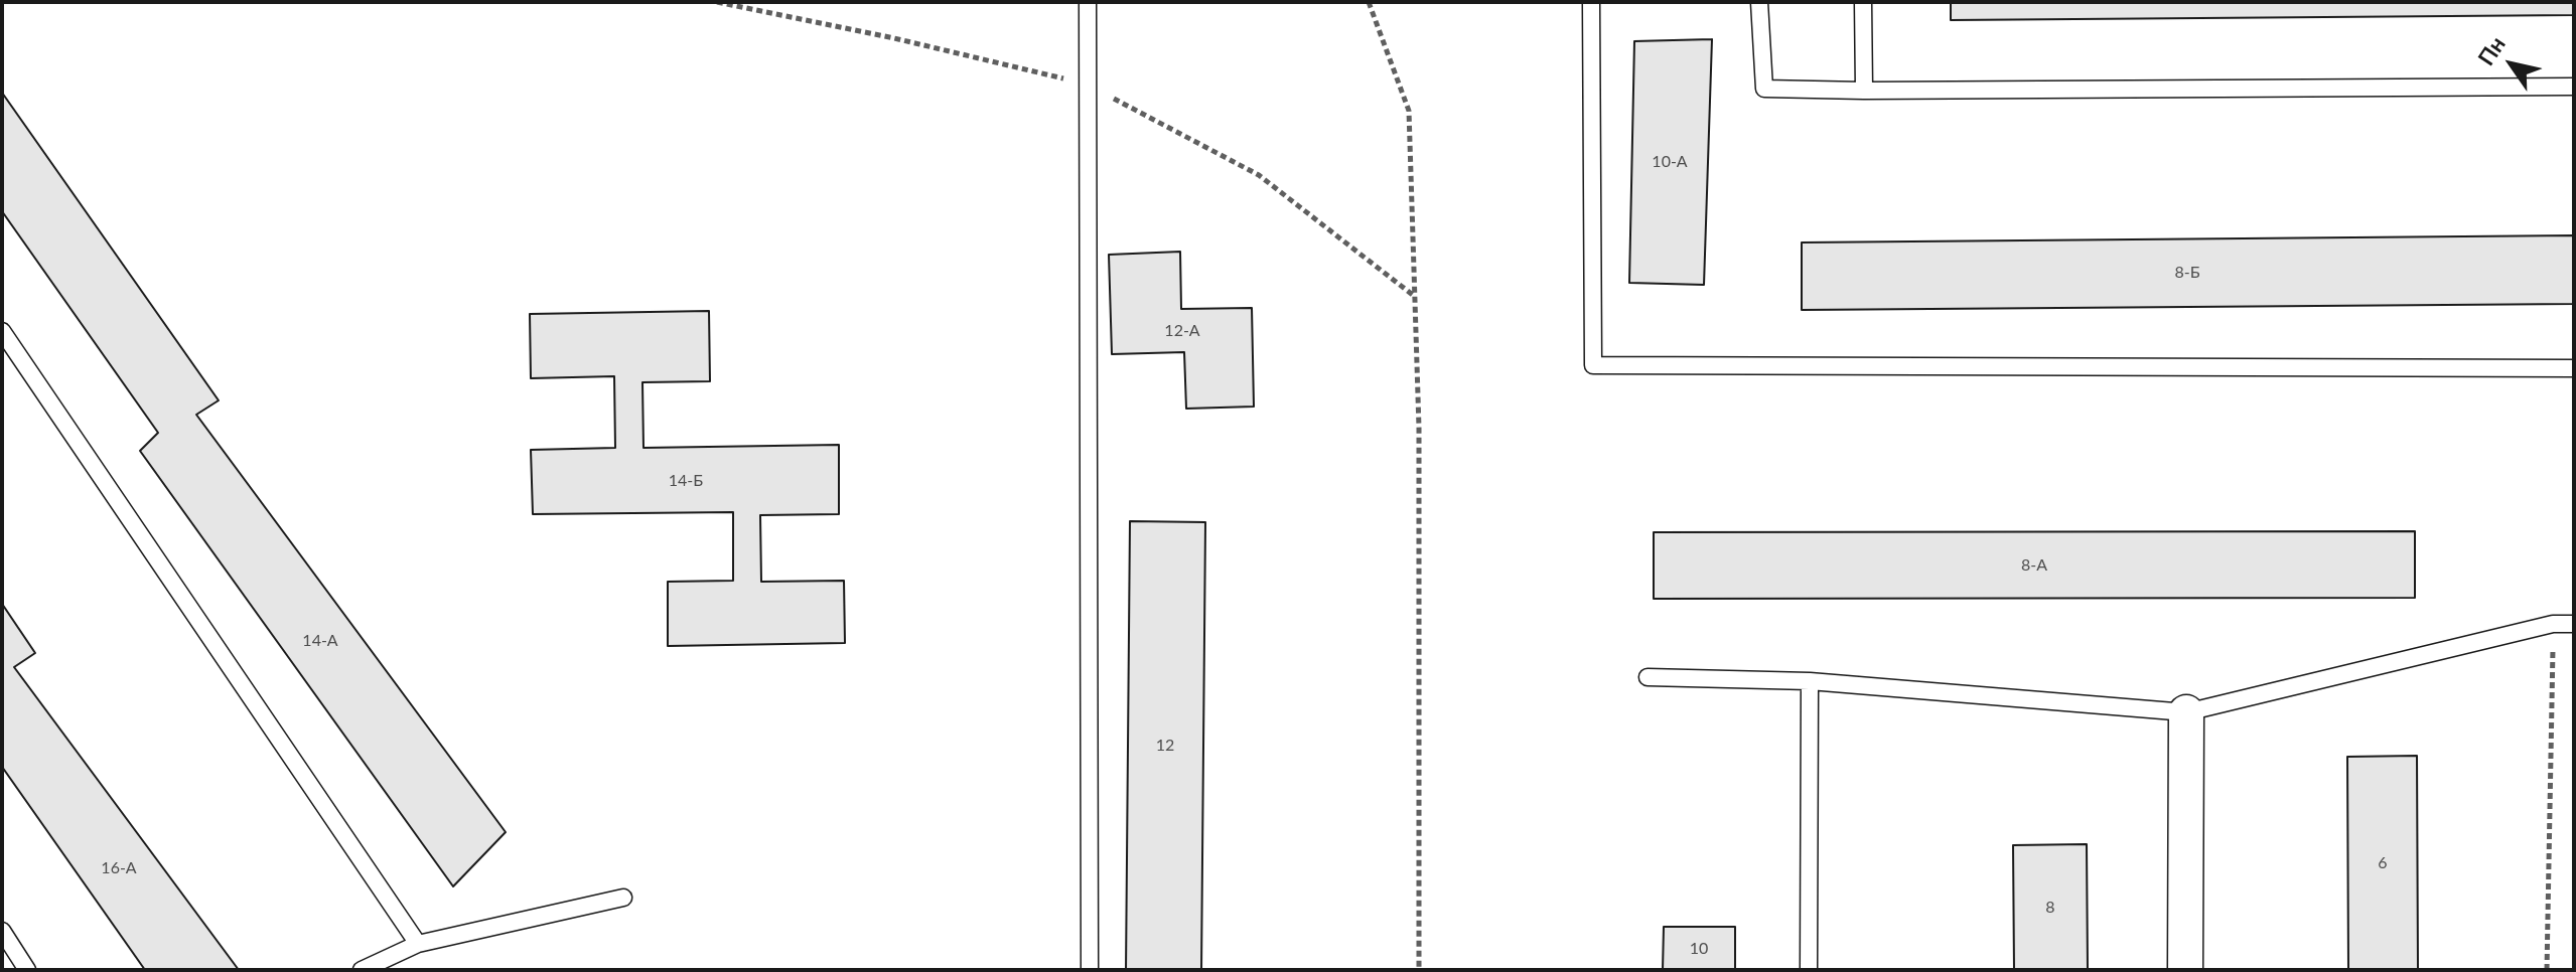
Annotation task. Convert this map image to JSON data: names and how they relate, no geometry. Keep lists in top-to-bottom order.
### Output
{
  "house_numbers": [
    "10-А",
    "8-Б",
    "12-А",
    "14-Б",
    "8-А",
    "14-А",
    "12",
    "6",
    "16-А",
    "8",
    "10"
  ],
  "north": "top left"
}
